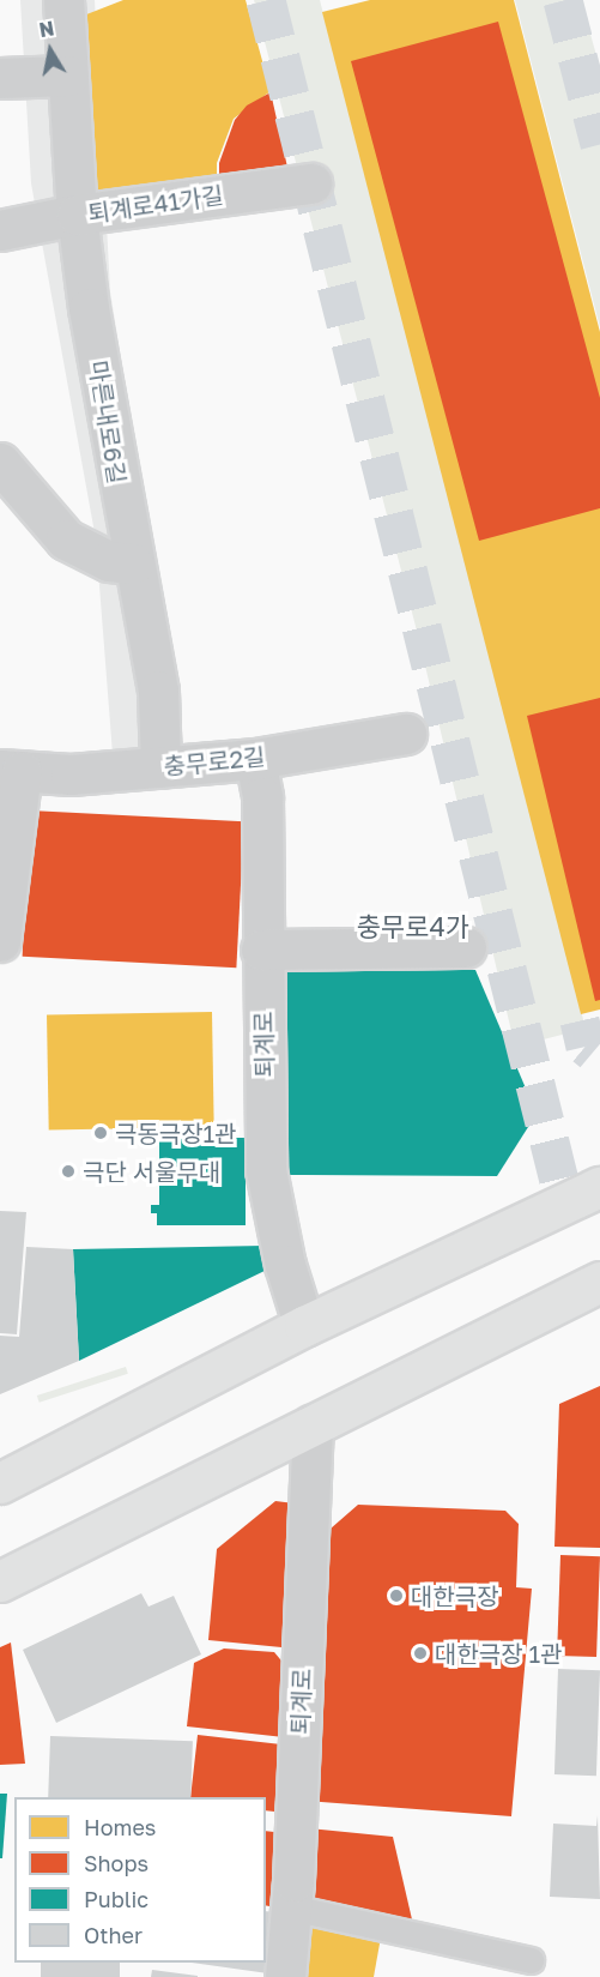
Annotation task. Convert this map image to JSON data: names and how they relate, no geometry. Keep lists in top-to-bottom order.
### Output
{
  "streets": {
    "street": [
      "퇴계로41가길",
      "마른내로6길",
      "충무로2길",
      "퇴계로"
    ]
  },
  "crossings": [
    ["퇴계로41가길", "마른내로6길"],
    ["마른내로6길", "충무로2길"],
    ["충무로2길", "퇴계로"]
  ],
  "districts": ["충무로4가"],
  "places": [
    "극동극장1관",
    "극단 서울무대",
    "대한극장",
    "대한극장 1관"
  ],
  "legend": [
    "Homes",
    "Shops",
    "Public",
    "Other"
  ],
  "north": "top"
}
